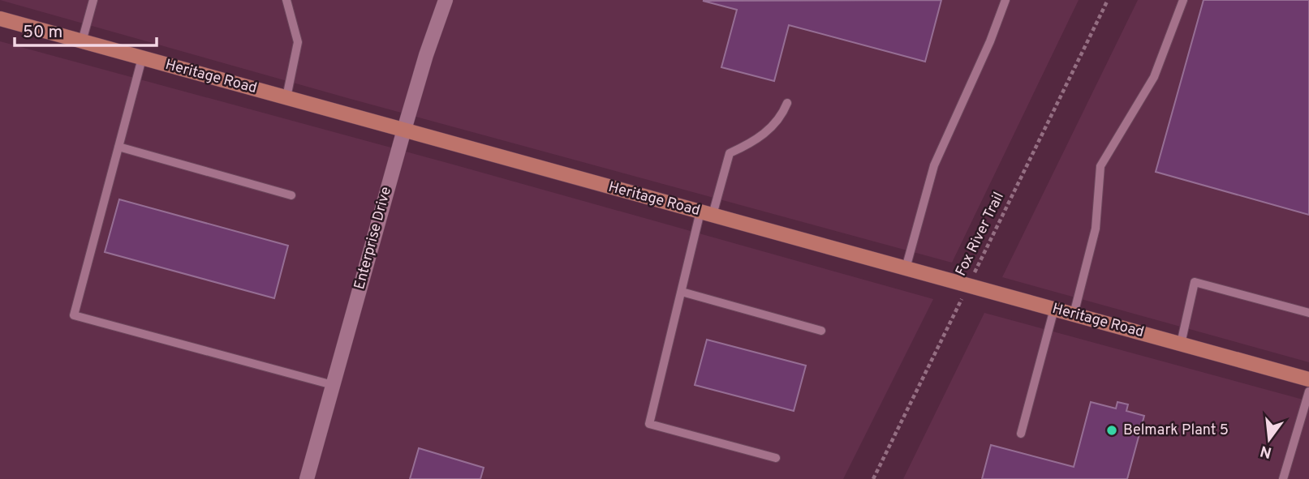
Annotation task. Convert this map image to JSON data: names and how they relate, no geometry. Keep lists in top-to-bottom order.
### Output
{
  "streets": {
    "main road": ["Heritage Road"],
    "street": ["Enterprise Drive"],
    "path": ["Fox River Trail"]
  },
  "crossings": [
    ["Heritage Road", "Fox River Trail"],
    ["Heritage Road", "Enterprise Drive"]
  ],
  "places": ["Belmark Plant 5"],
  "scale_bar": "50 m",
  "north": "bottom"
}
